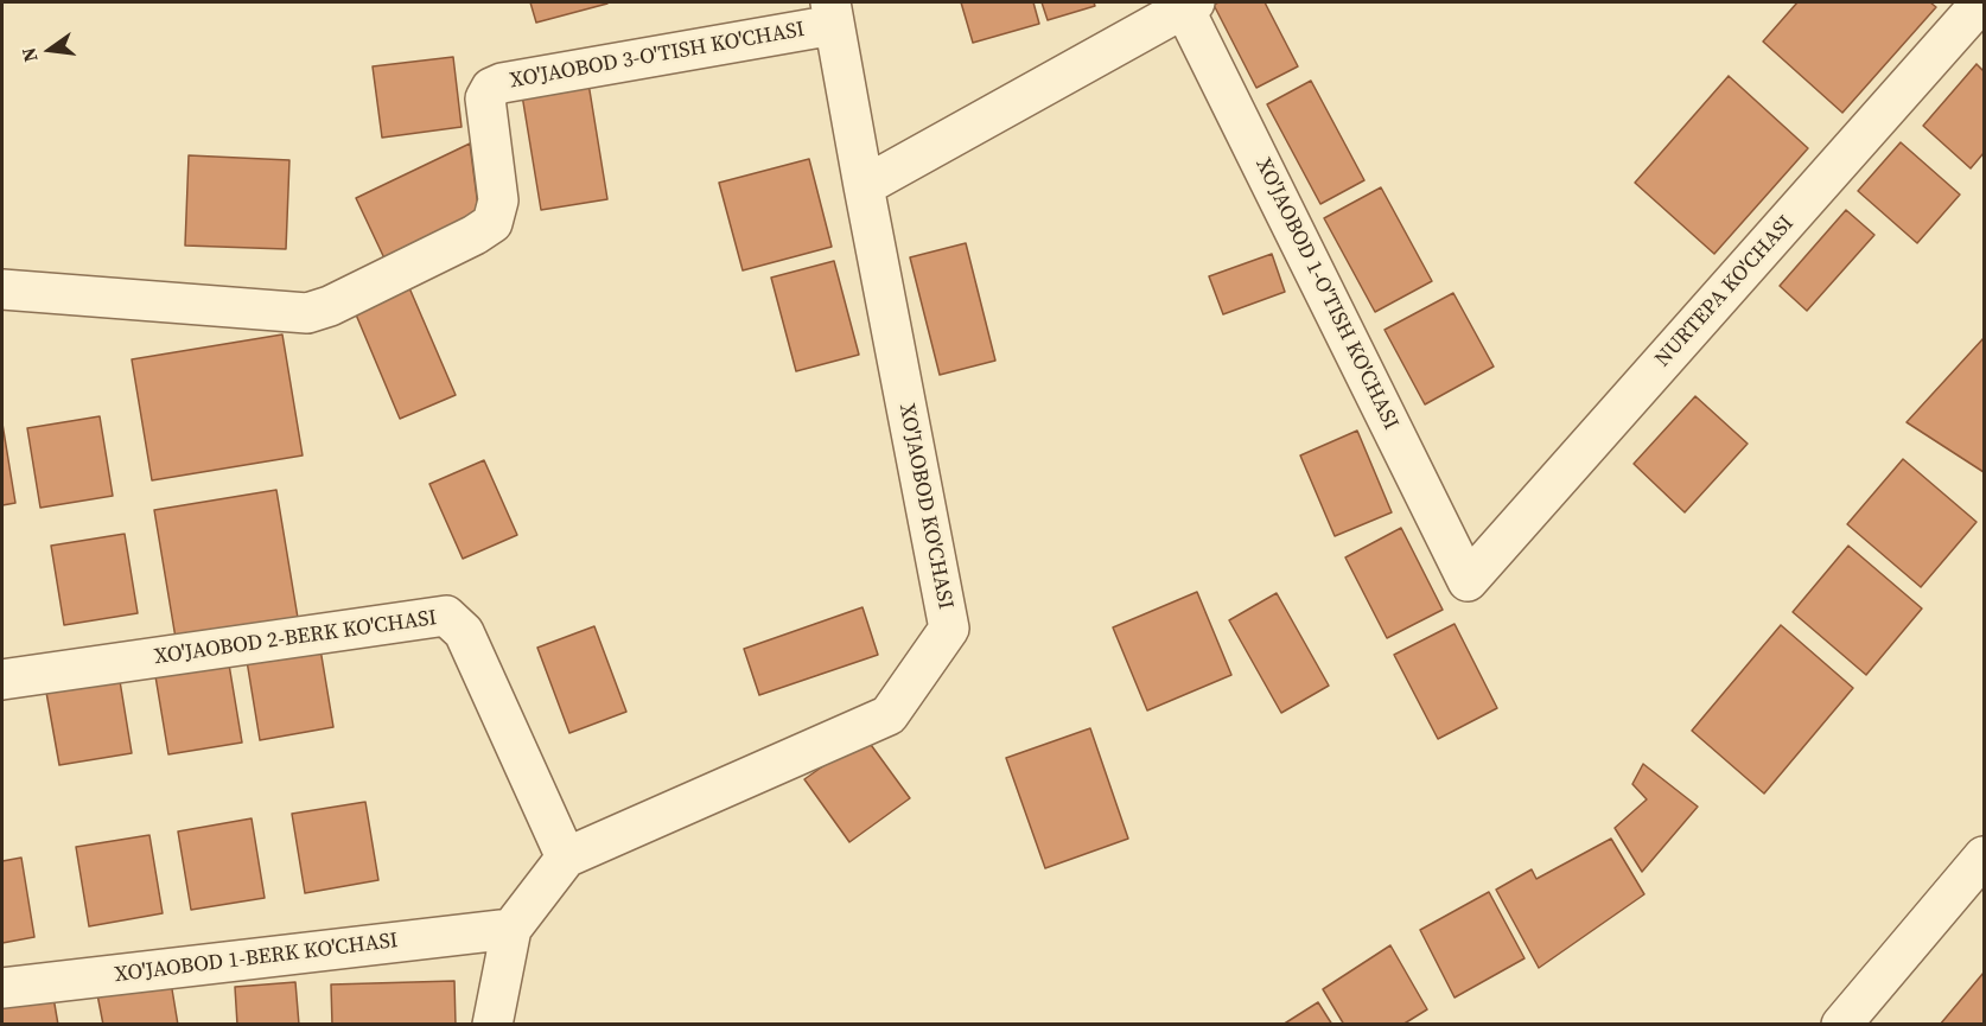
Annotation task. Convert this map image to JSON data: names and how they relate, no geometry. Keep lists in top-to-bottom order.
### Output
{
  "streets": {
    "street": [
      "XO'JAOBOD 3-O'TISH KO'CHASI",
      "NURTEPA KO'CHASI",
      "XO'JAOBOD 1-O'TISH KO'CHASI",
      "XO'JAOBOD KO'CHASI",
      "XO'JAOBOD 2-BERK KO'CHASI",
      "XO'JAOBOD 1-BERK KO'CHASI"
    ]
  },
  "crossings": [
    ["XO'JAOBOD 3-O'TISH KO'CHASI", "XO'JAOBOD KO'CHASI"],
    ["NURTEPA KO'CHASI", "XO'JAOBOD 1-O'TISH KO'CHASI"],
    ["XO'JAOBOD 1-O'TISH KO'CHASI", "XO'JAOBOD KO'CHASI"],
    ["XO'JAOBOD KO'CHASI", "XO'JAOBOD 2-BERK KO'CHASI"],
    ["XO'JAOBOD KO'CHASI", "XO'JAOBOD 1-BERK KO'CHASI"]
  ],
  "north": "left"
}
